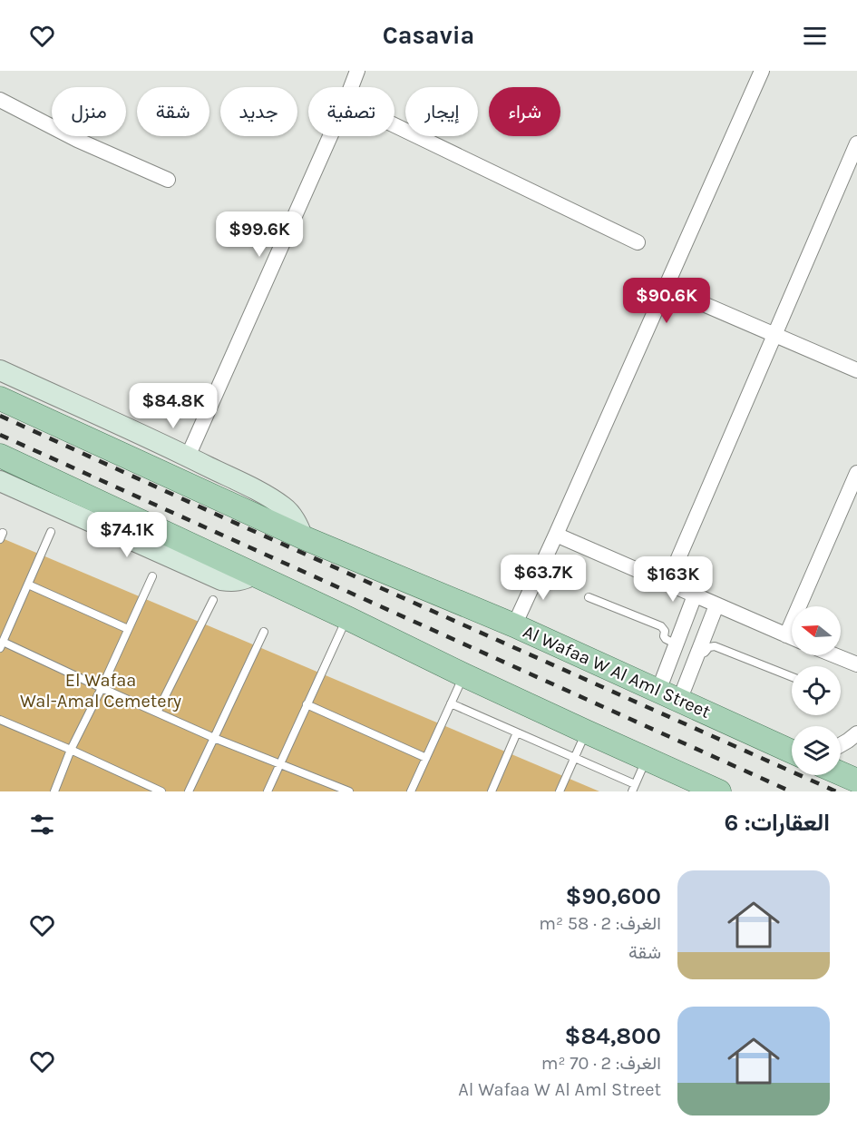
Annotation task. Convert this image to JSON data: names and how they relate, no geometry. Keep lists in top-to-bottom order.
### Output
{
  "streets": {
    "main road": ["Al Wafaa W Al Aml Street"]
  },
  "parks": ["El Wafaa Wal-Amal Cemetery"],
  "north": "left",
  "page": {
    "header": "Casavia",
    "chip": [
      "شراء",
      "إيجار",
      "تصفية",
      "جديد",
      "شقة",
      "منزل"
    ],
    "price": [
      "$99.6K",
      "$90.6K",
      "$84.8K",
      "$74.1K",
      "$63.7K",
      "$163K"
    ],
    "heading": "العقارات: 6",
    "list": [
      {
        "name": "$90,600",
        "note": "الغرف: 2 · 58 m² · شقة"
      },
      {
        "name": "$84,800",
        "note": "الغرف: 2 · 70 m² · Al Wafaa W Al Aml Street"
      }
    ]
  }
}
